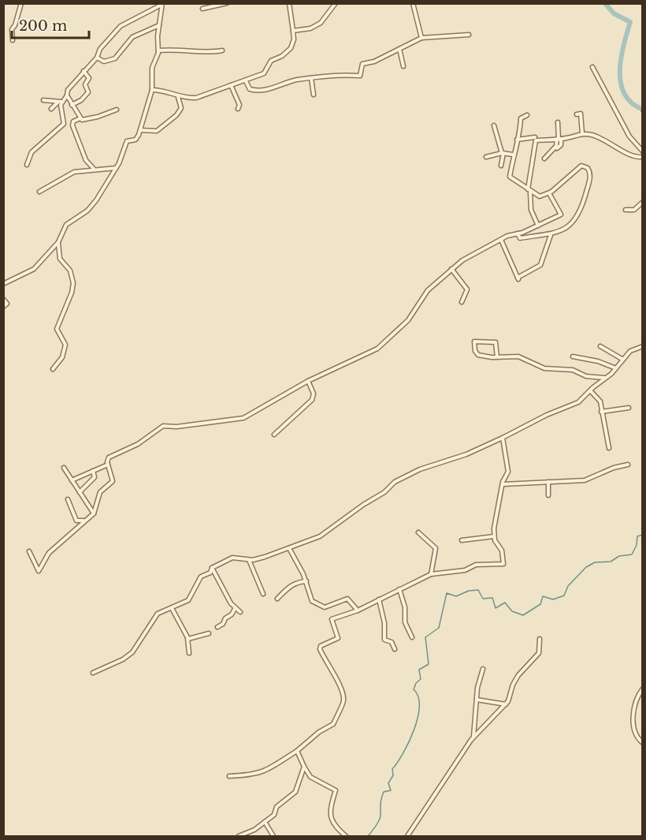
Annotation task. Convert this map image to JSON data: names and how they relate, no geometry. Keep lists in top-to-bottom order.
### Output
{
  "scale_bar": "200 m"
}
